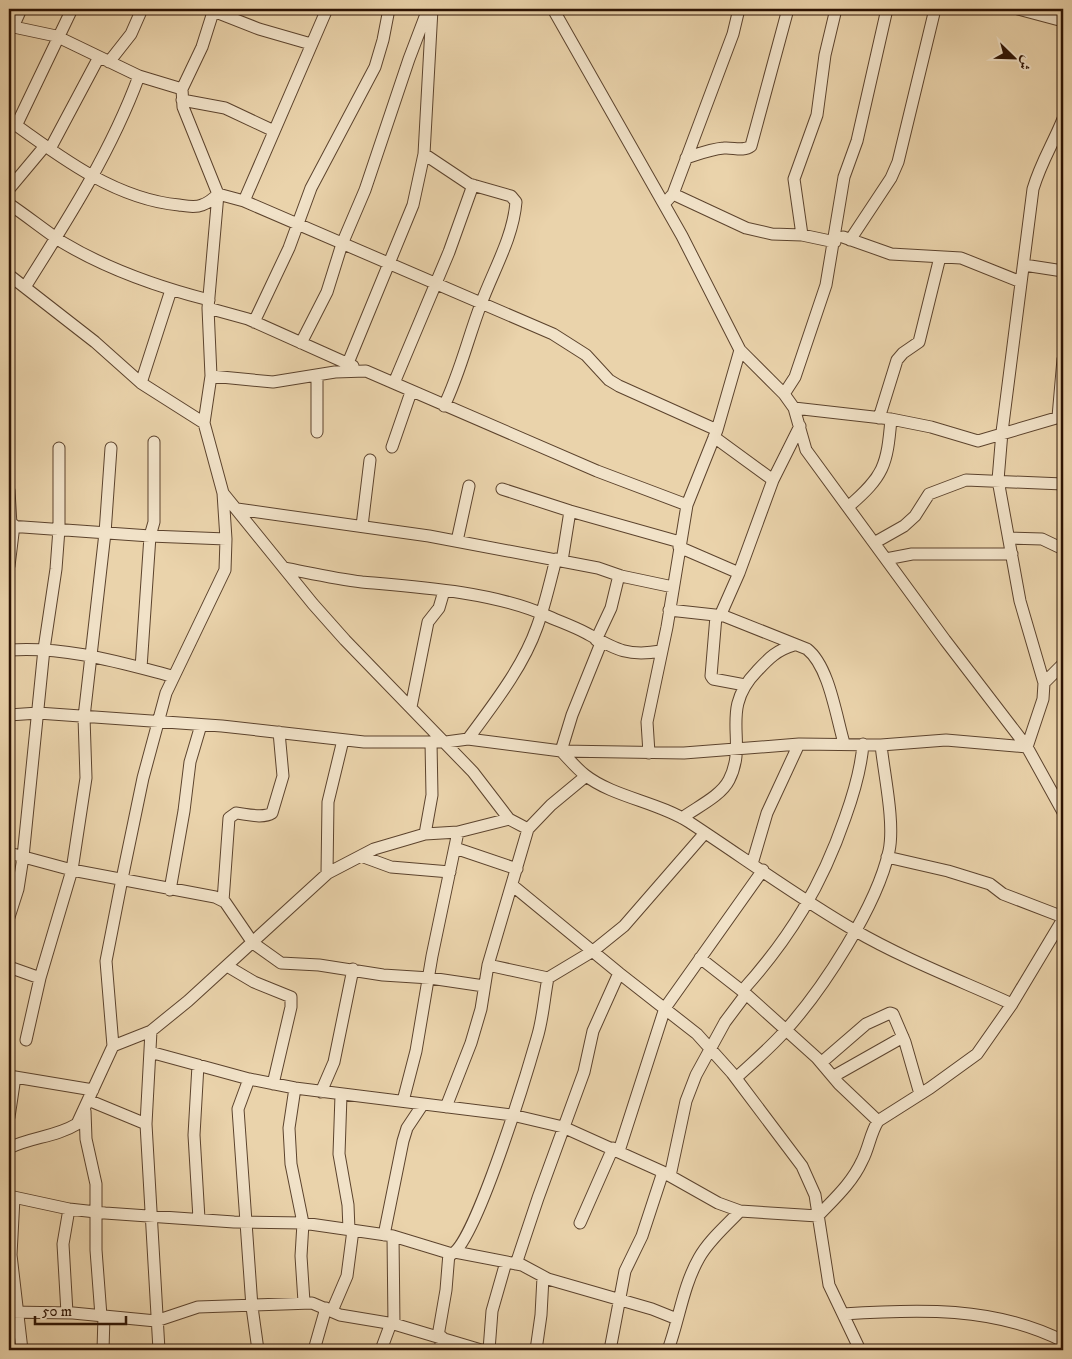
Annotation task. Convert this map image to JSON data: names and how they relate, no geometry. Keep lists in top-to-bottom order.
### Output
{
  "scale_bar": "50 m",
  "north": "bottom right"
}
